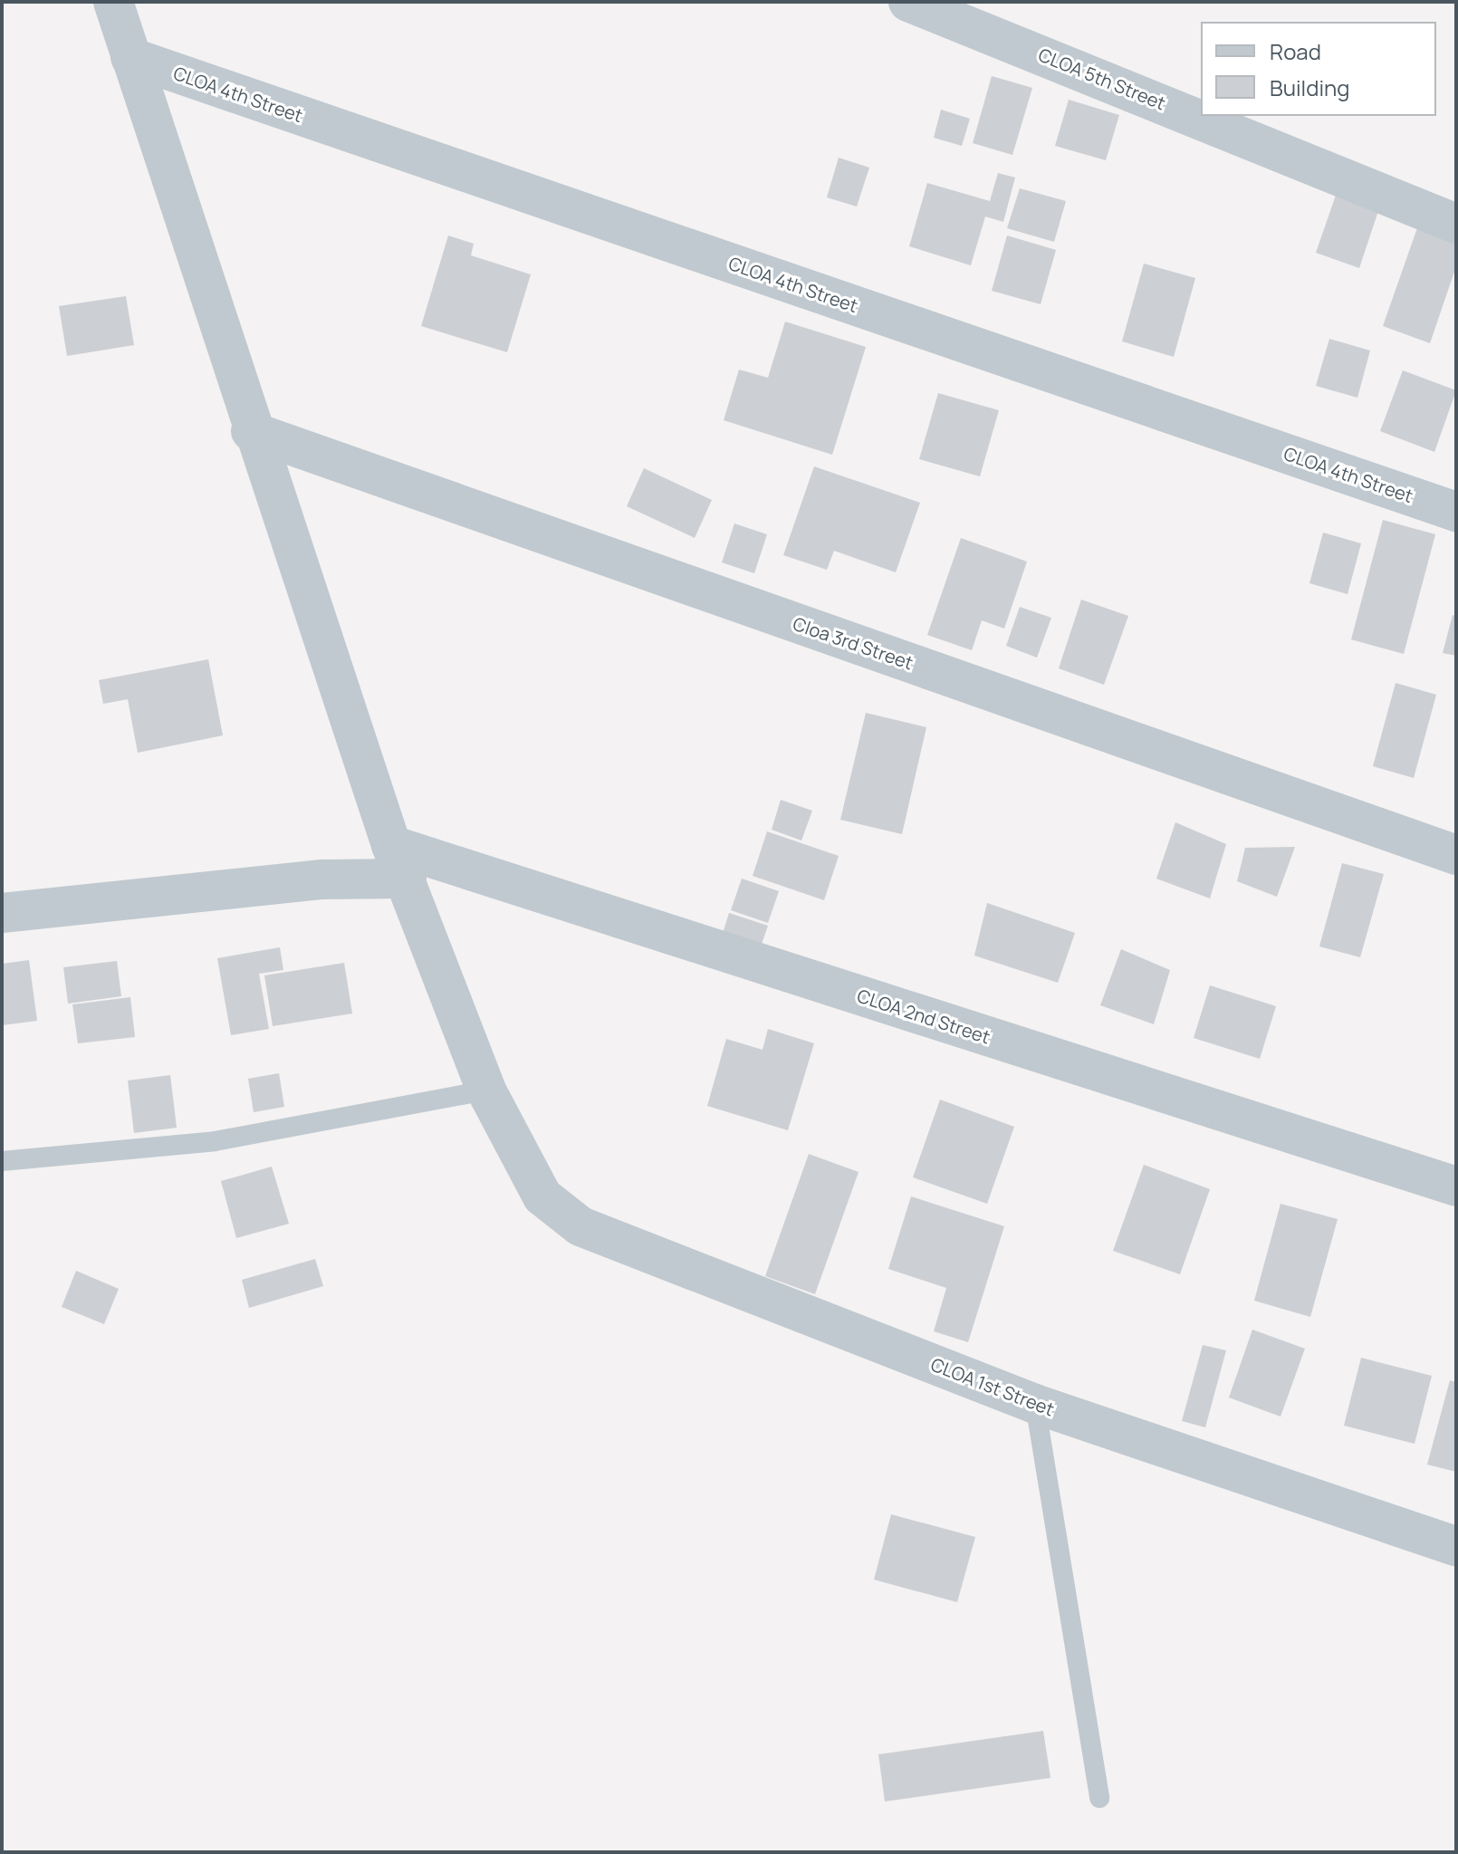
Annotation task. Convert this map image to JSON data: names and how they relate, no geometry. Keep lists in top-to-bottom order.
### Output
{
  "streets": {
    "street": [
      "CLOA 5th Street",
      "CLOA 4th Street",
      "Cloa 3rd Street",
      "CLOA 2nd Street",
      "CLOA 1st Street"
    ]
  },
  "legend": ["Road", "Building"]
}
